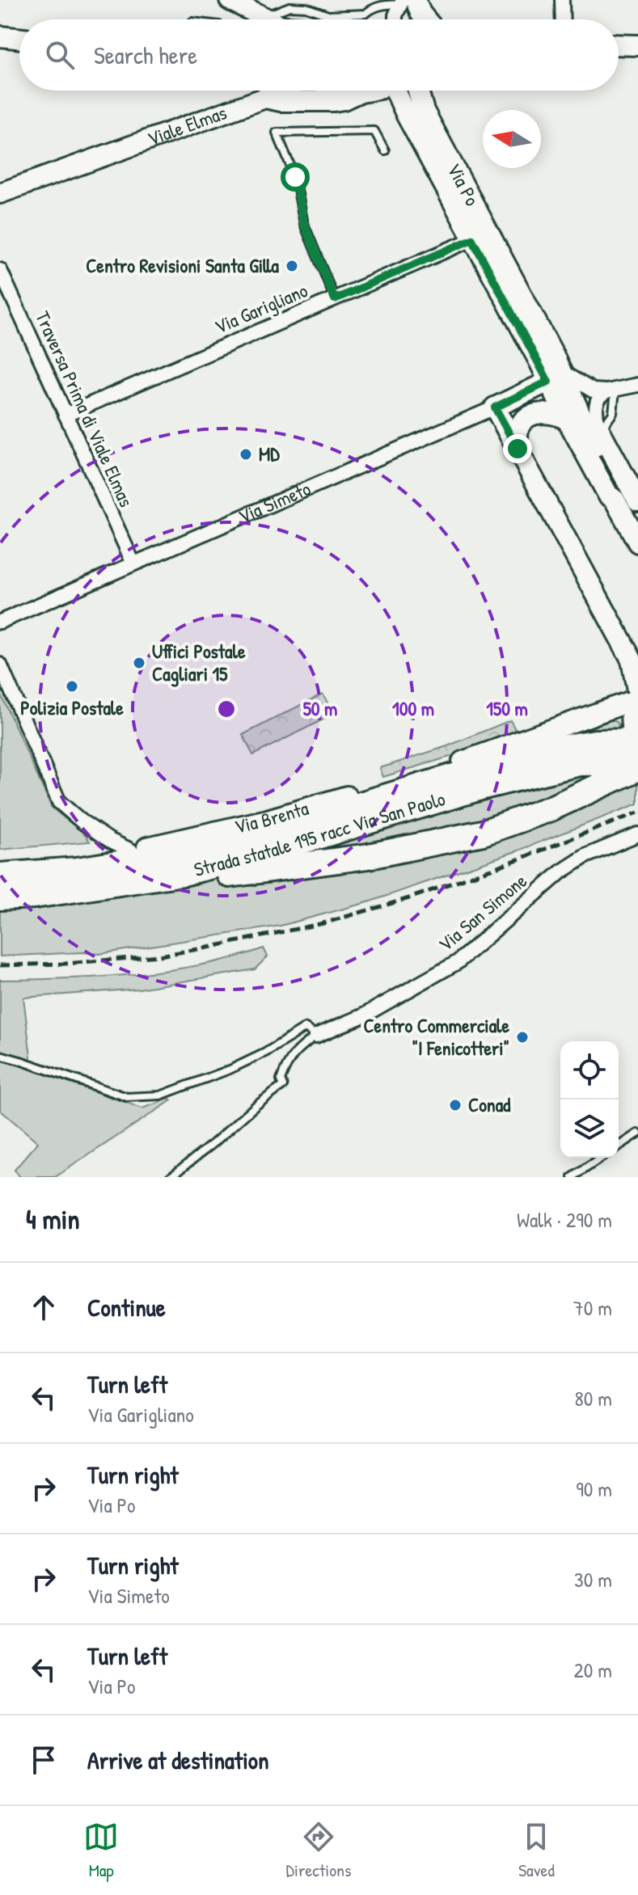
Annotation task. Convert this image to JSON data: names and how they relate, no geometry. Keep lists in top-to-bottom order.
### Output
{
  "streets": {
    "highway": ["Strada statale 195 racc Via San Paolo"],
    "main road": [
      "Viale Elmas",
      "Via Po",
      "Via Simeto",
      "Via Brenta"
    ],
    "street": ["Via Garigliano", "Traversa Prima di Viale Elmas", "Via San Simone"]
  },
  "crossings": [
    ["Via Po", "Via Garigliano"],
    ["Via Po", "Via Simeto"],
    ["Via Garigliano", "Traversa Prima di Viale Elmas"],
    ["Traversa Prima di Viale Elmas", "Via Simeto"]
  ],
  "places": [
    "Centro Revisioni Santa Gilla",
    "MD",
    "Uffici Postale Cagliari 15",
    "Polizia Postale",
    "Centro Commerciale \"I Fenicotteri\"",
    "Conad"
  ],
  "north": "left",
  "page": {
    "search": "Search here",
    "heading": ["4 min", "Walk · 290 m"],
    "list": [
      ["Continue", "70 m"],
      ["Turn left", "Via Garigliano", "80 m"],
      ["Turn right", "Via Po", "90 m"],
      ["Turn right", "Via Simeto", "30 m"],
      ["Turn left", "Via Po", "20 m"],
      "Arrive at destination"
    ],
    "nav": ["Map", "Directions", "Saved"]
  },
  "rings": ["50 m", "100 m", "150 m"]
}
